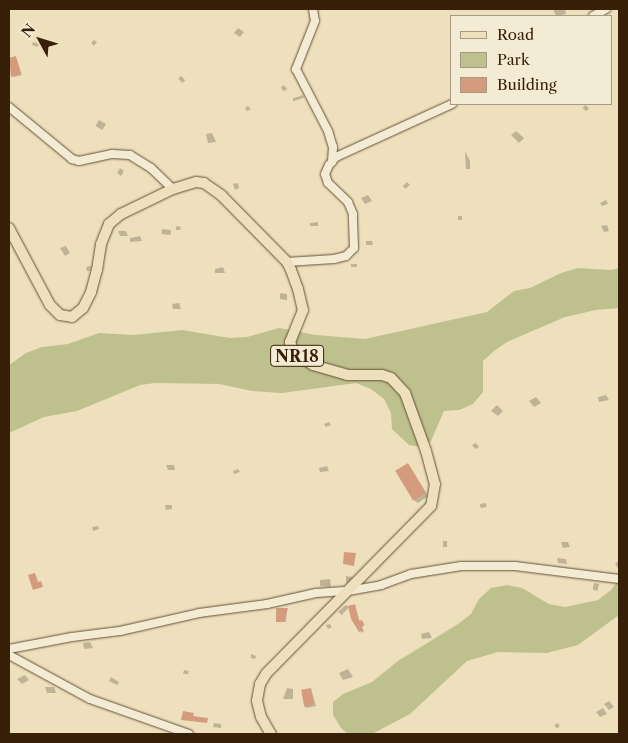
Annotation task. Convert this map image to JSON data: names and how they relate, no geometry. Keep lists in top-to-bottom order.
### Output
{
  "streets": {
    "main road": ["NR18"]
  },
  "legend": ["Road", "Park", "Building"],
  "north": "top left"
}
